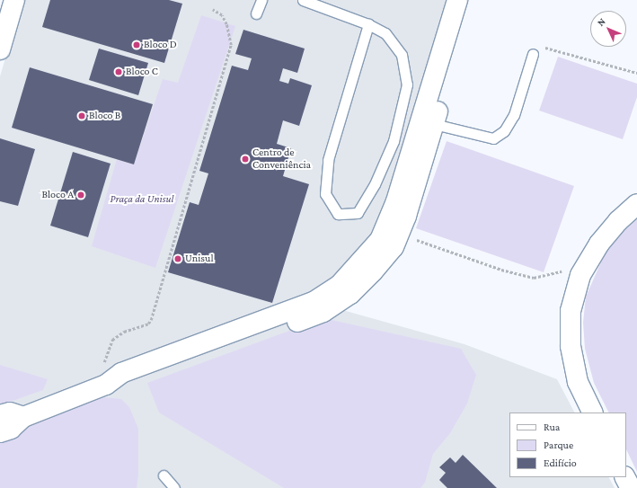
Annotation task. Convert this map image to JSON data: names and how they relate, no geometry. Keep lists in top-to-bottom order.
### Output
{
  "parks": ["Praça da Unisul"],
  "places": [
    "Bloco D",
    "Bloco C",
    "Bloco B",
    "Centro de Conveniência",
    "Bloco A",
    "Unisul"
  ],
  "legend": ["Rua", "Parque", "Edifício"],
  "north": "top left"
}
